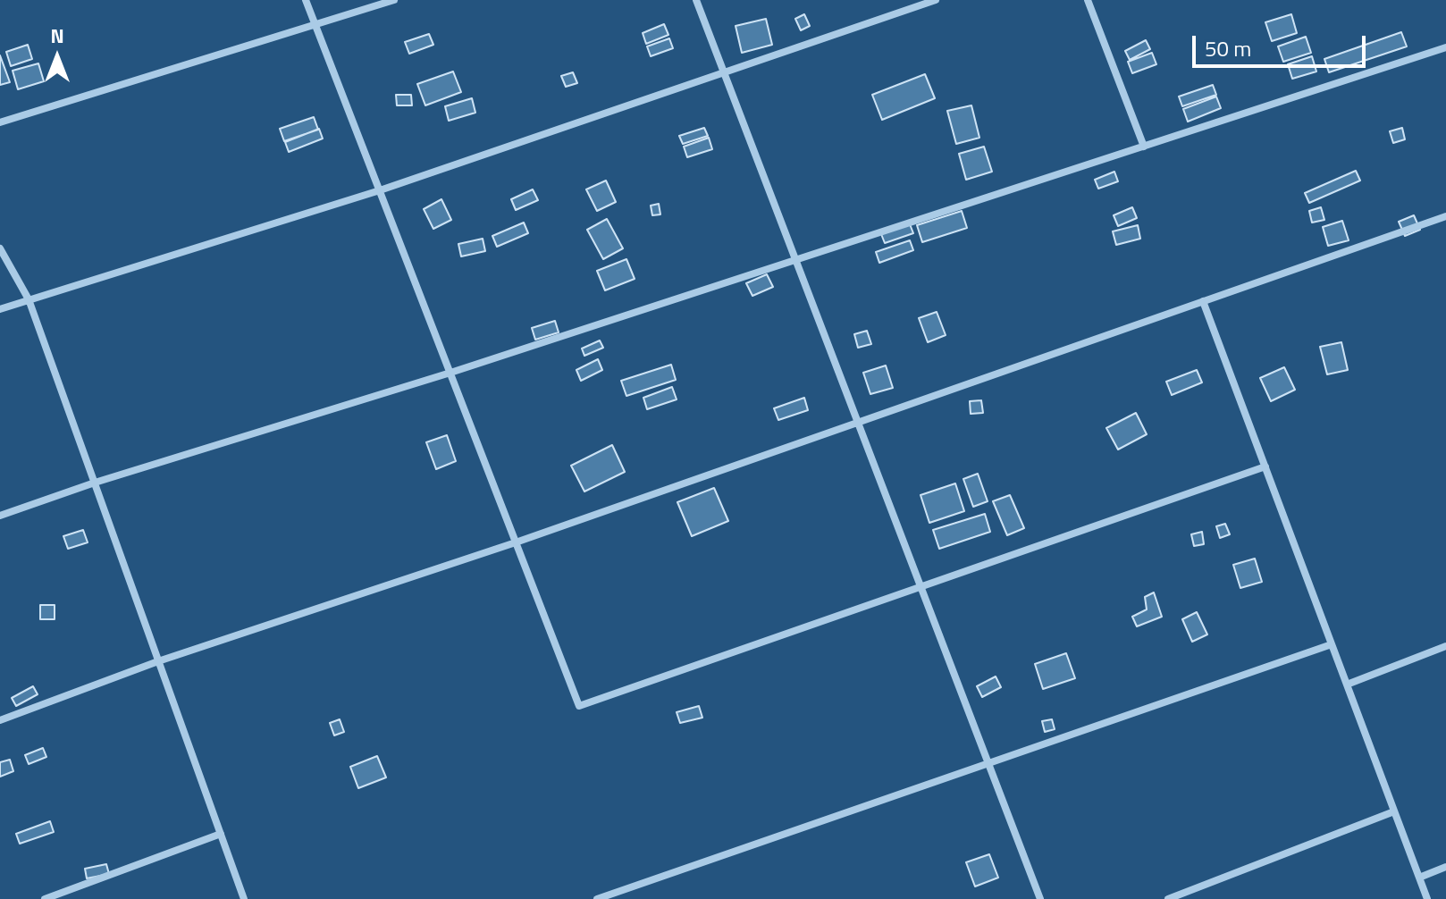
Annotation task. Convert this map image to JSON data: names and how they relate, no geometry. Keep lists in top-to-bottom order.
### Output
{
  "scale_bar": "50 m",
  "north": "top"
}
